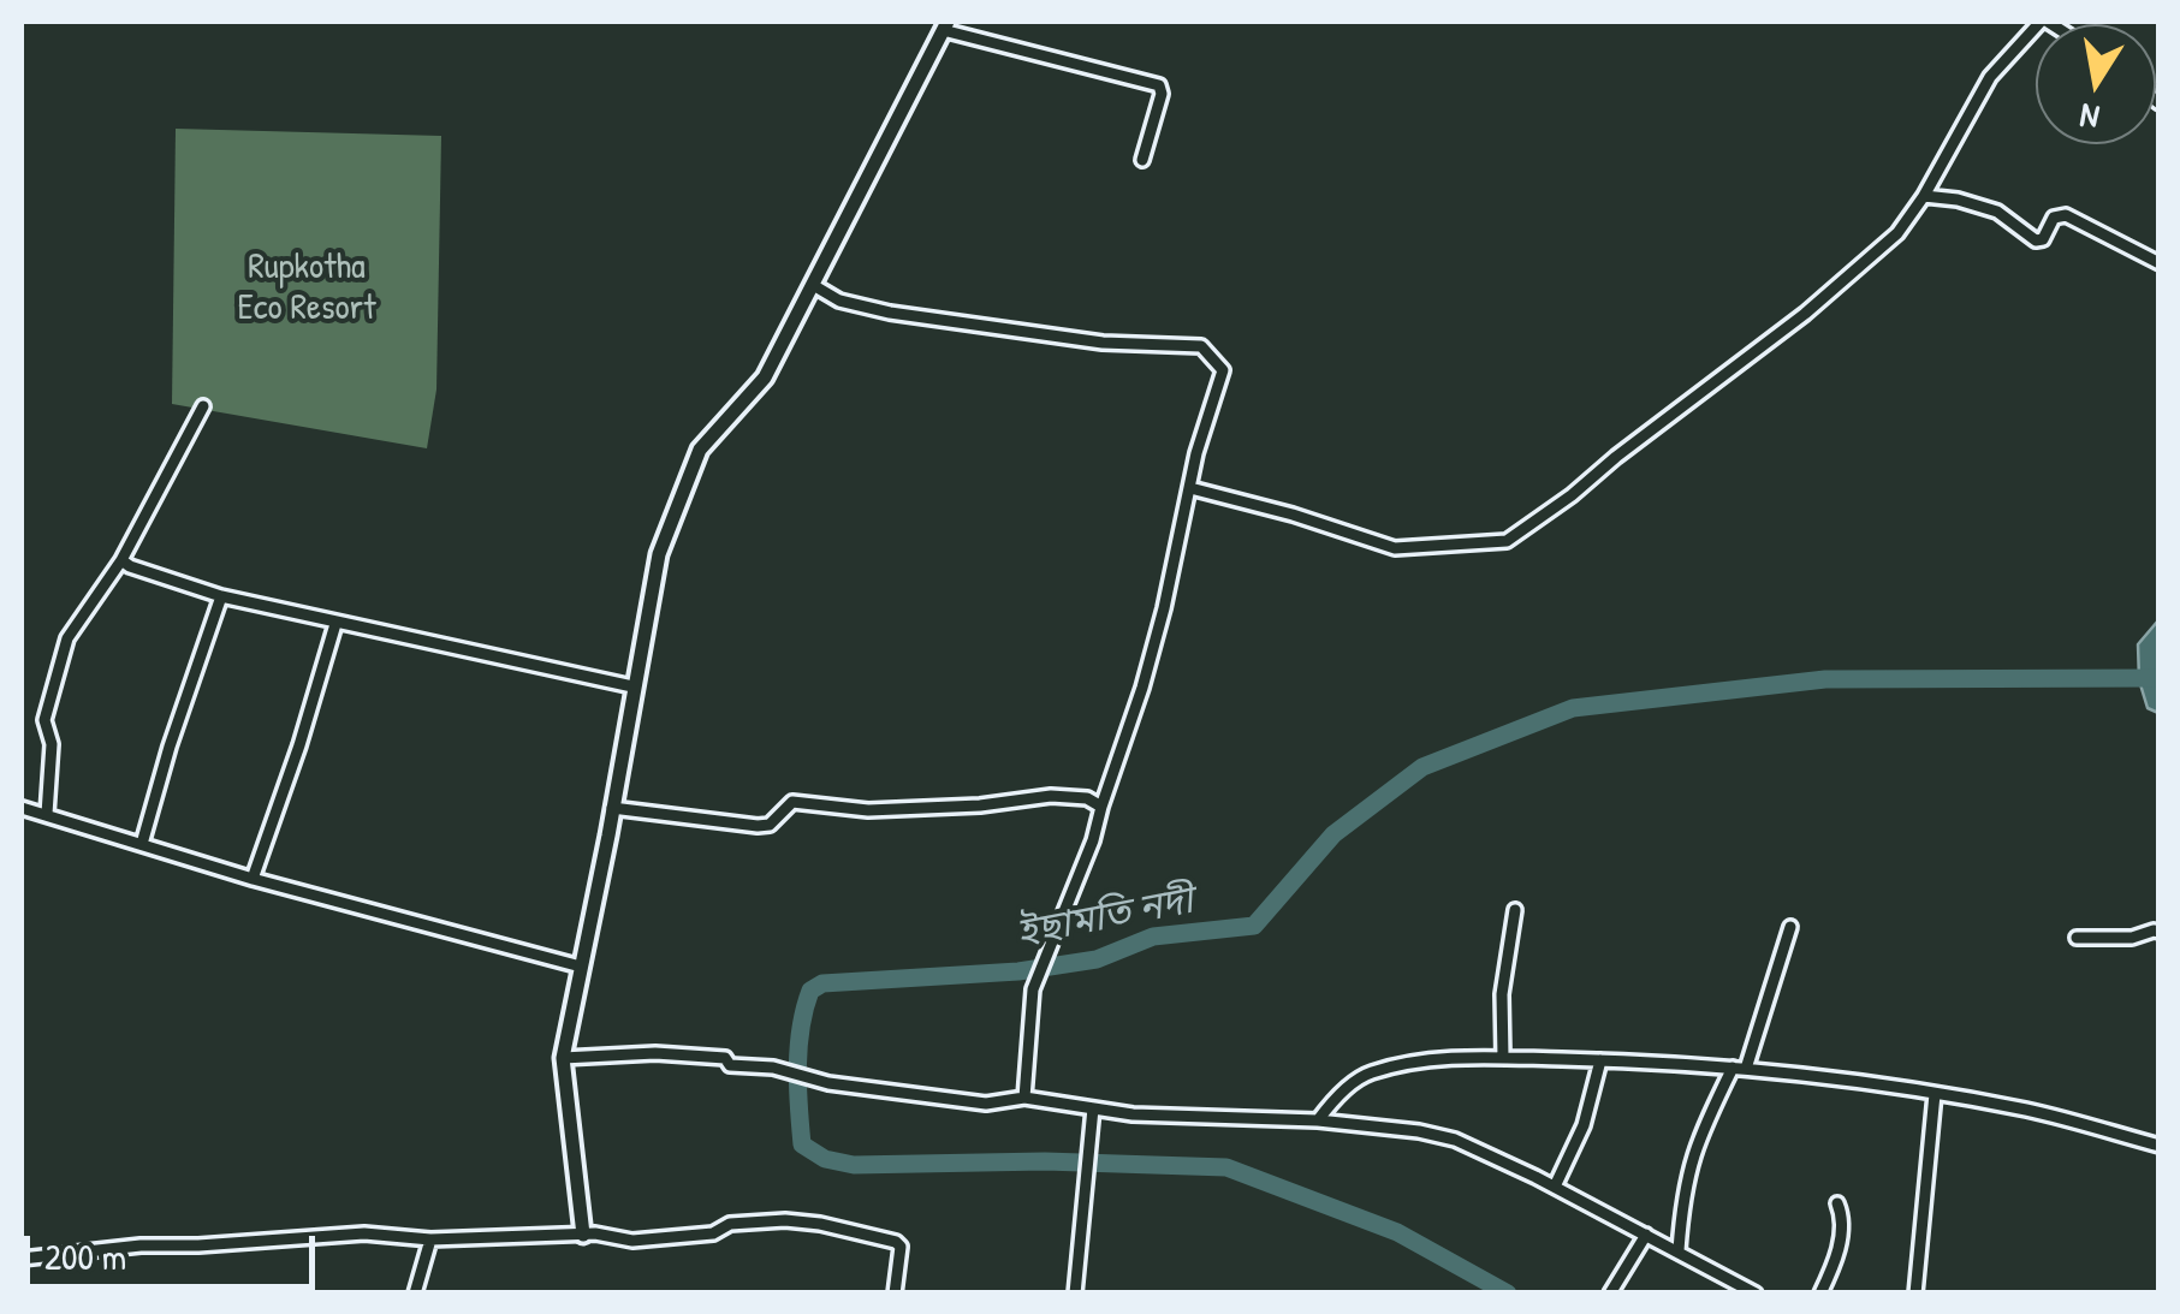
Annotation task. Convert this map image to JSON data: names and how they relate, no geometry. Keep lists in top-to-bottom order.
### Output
{
  "water": ["ইছামতি নদী"],
  "parks": ["Rupkotha Eco Resort"],
  "scale_bar": "200 m",
  "north": "bottom"
}
